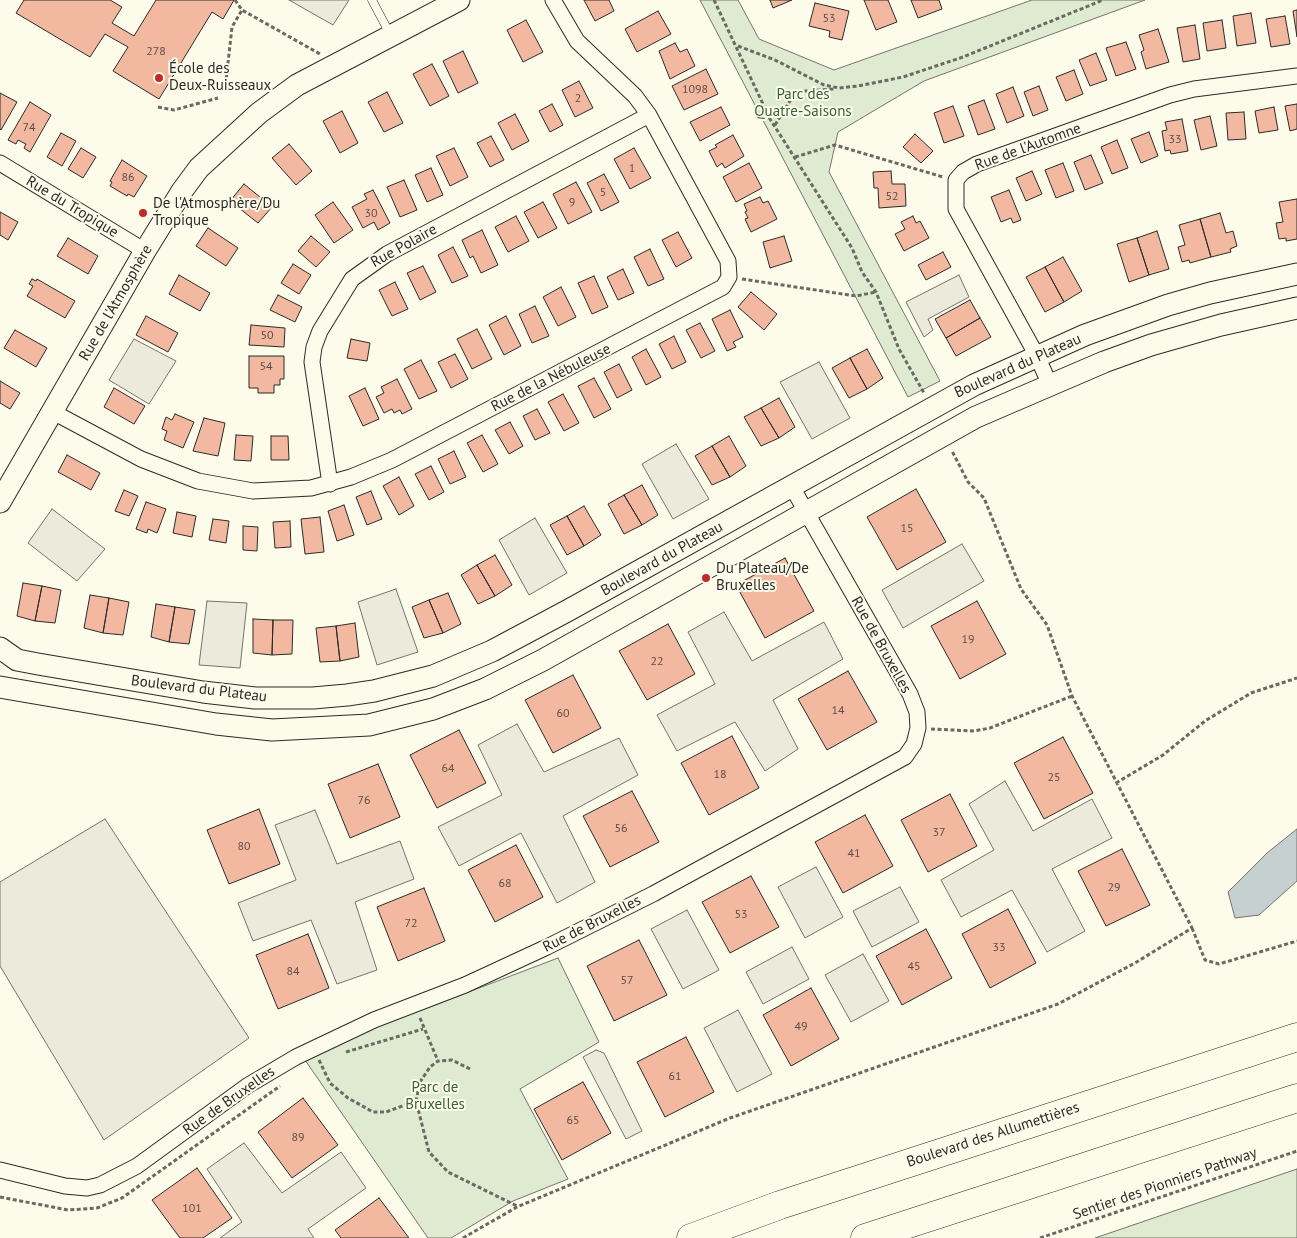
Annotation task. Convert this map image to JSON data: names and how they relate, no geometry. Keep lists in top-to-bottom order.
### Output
{
  "streets": {
    "highway": ["Boulevard des Allumettières"],
    "main road": ["Rue de l'Atmosphère", "Boulevard du Plateau"],
    "street": [
      "Rue de l'Automne",
      "Rue du Tropique",
      "Rue Polaire",
      "Rue de la Nébuleuse",
      "Rue de Bruxelles"
    ],
    "path": ["Sentier des Pionniers Pathway"]
  },
  "crossings": [
    ["Rue du Tropique", "Rue de l'Atmosphère"],
    ["Rue Polaire", "Rue de la Nébuleuse"],
    ["Rue de l'Atmosphère", "Rue de la Nébuleuse"],
    ["Boulevard du Plateau", "Rue de Bruxelles"]
  ],
  "parks": ["Parc des Quatre-Saisons", "Parc de Bruxelles"],
  "places": ["École des Deux-Ruisseaux", "De l'Atmosphère/Du Tropique", "Du Plateau/De Bruxelles"],
  "house_numbers": [
    "53",
    "278",
    "1098",
    "2",
    "74",
    "33",
    "1",
    "86",
    "5",
    "52",
    "9",
    "30",
    "50",
    "54",
    "15",
    "19",
    "22",
    "14",
    "60",
    "64",
    "18",
    "25",
    "76",
    "56",
    "37",
    "80",
    "41",
    "68",
    "29",
    "53",
    "72",
    "33",
    "45",
    "84",
    "57",
    "49",
    "61",
    "65",
    "89",
    "101"
  ]
}
